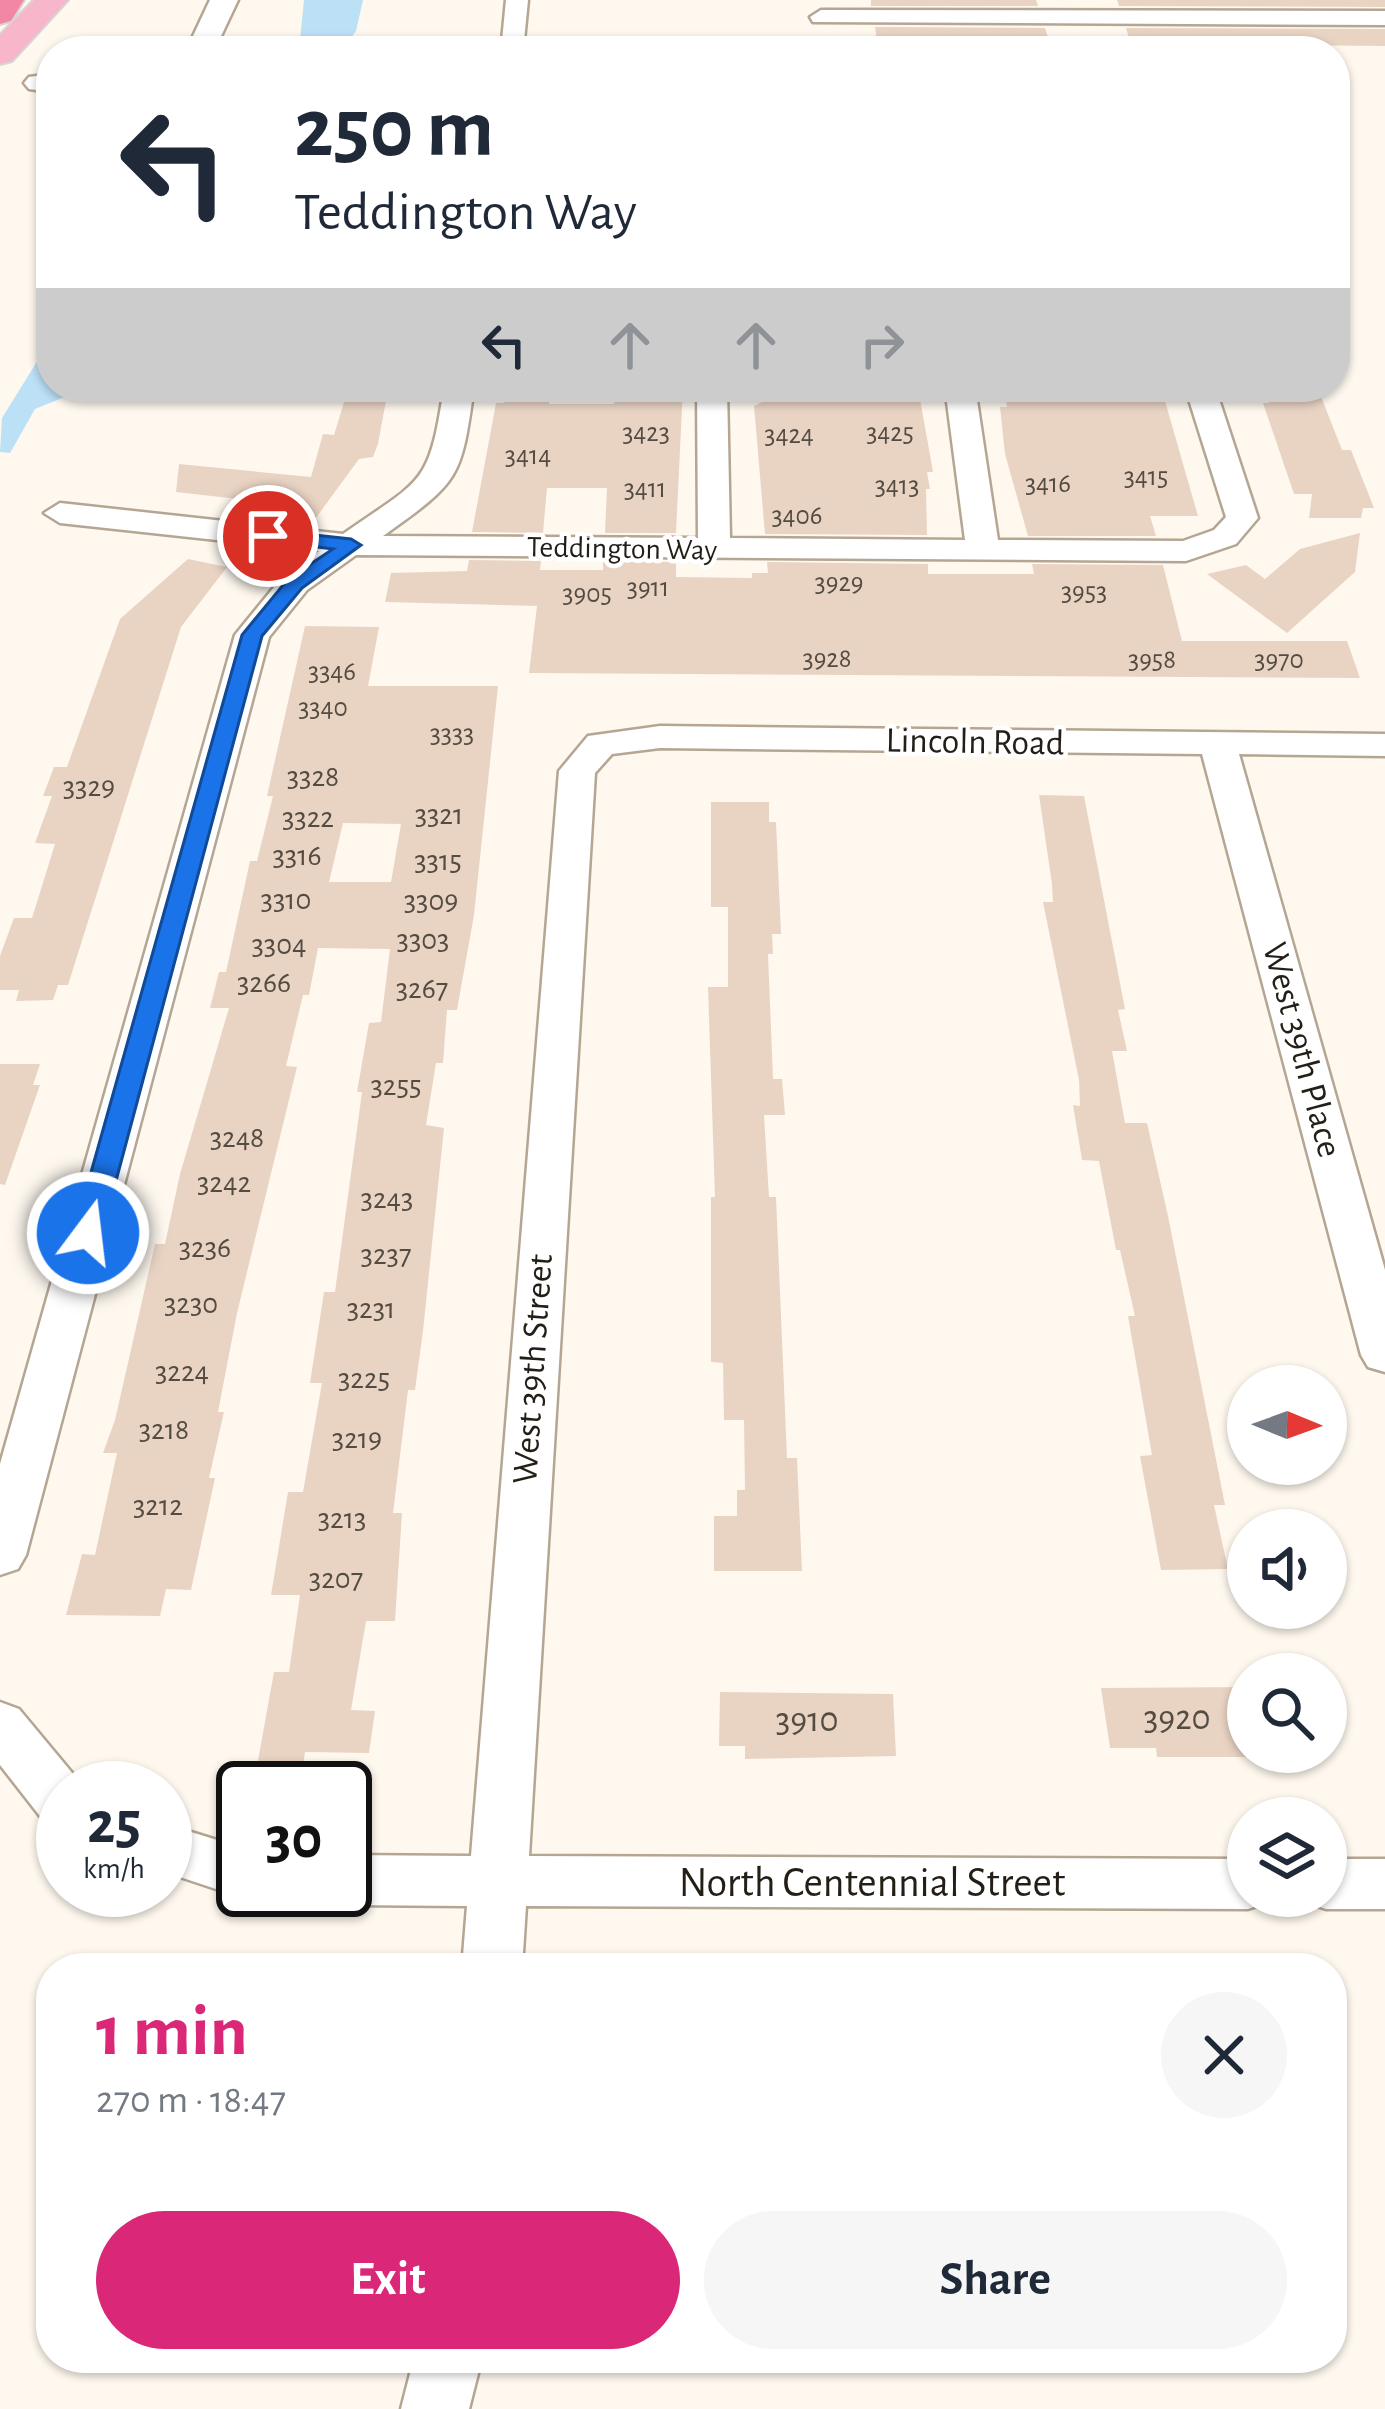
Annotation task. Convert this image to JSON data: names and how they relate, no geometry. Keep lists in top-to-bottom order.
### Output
{
  "streets": {
    "street": [
      "Teddington Way",
      "Lincoln Road",
      "West 39th Place",
      "West 39th Street",
      "North Centennial Street"
    ]
  },
  "crossings": [
    ["Lincoln Road", "West 39th Place"],
    ["Lincoln Road", "West 39th Street"],
    ["West 39th Street", "North Centennial Street"]
  ],
  "house_numbers": [
    "3423",
    "3425",
    "3424",
    "3414",
    "3415",
    "3416",
    "3413",
    "3411",
    "3406",
    "3929",
    "3911",
    "3953",
    "3905",
    "3928",
    "3958",
    "3970",
    "3346",
    "3340",
    "3333",
    "3328",
    "3329",
    "3321",
    "3322",
    "3316",
    "3315",
    "3310",
    "3309",
    "3303",
    "3304",
    "3266",
    "3267",
    "3255",
    "3248",
    "3242",
    "3243",
    "3236",
    "3237",
    "3230",
    "3231",
    "3224",
    "3225",
    "3218",
    "3219",
    "3212",
    "3213",
    "3207",
    "3920",
    "3910"
  ],
  "north": "right",
  "page": {
    "turn": ["250 m", "Teddington Way"],
    "speed": "25 km/h",
    "limit": "30",
    "heading": ["1 min", "270 m · 18:47"],
    "buttons": ["Exit", "Share"]
  }
}
